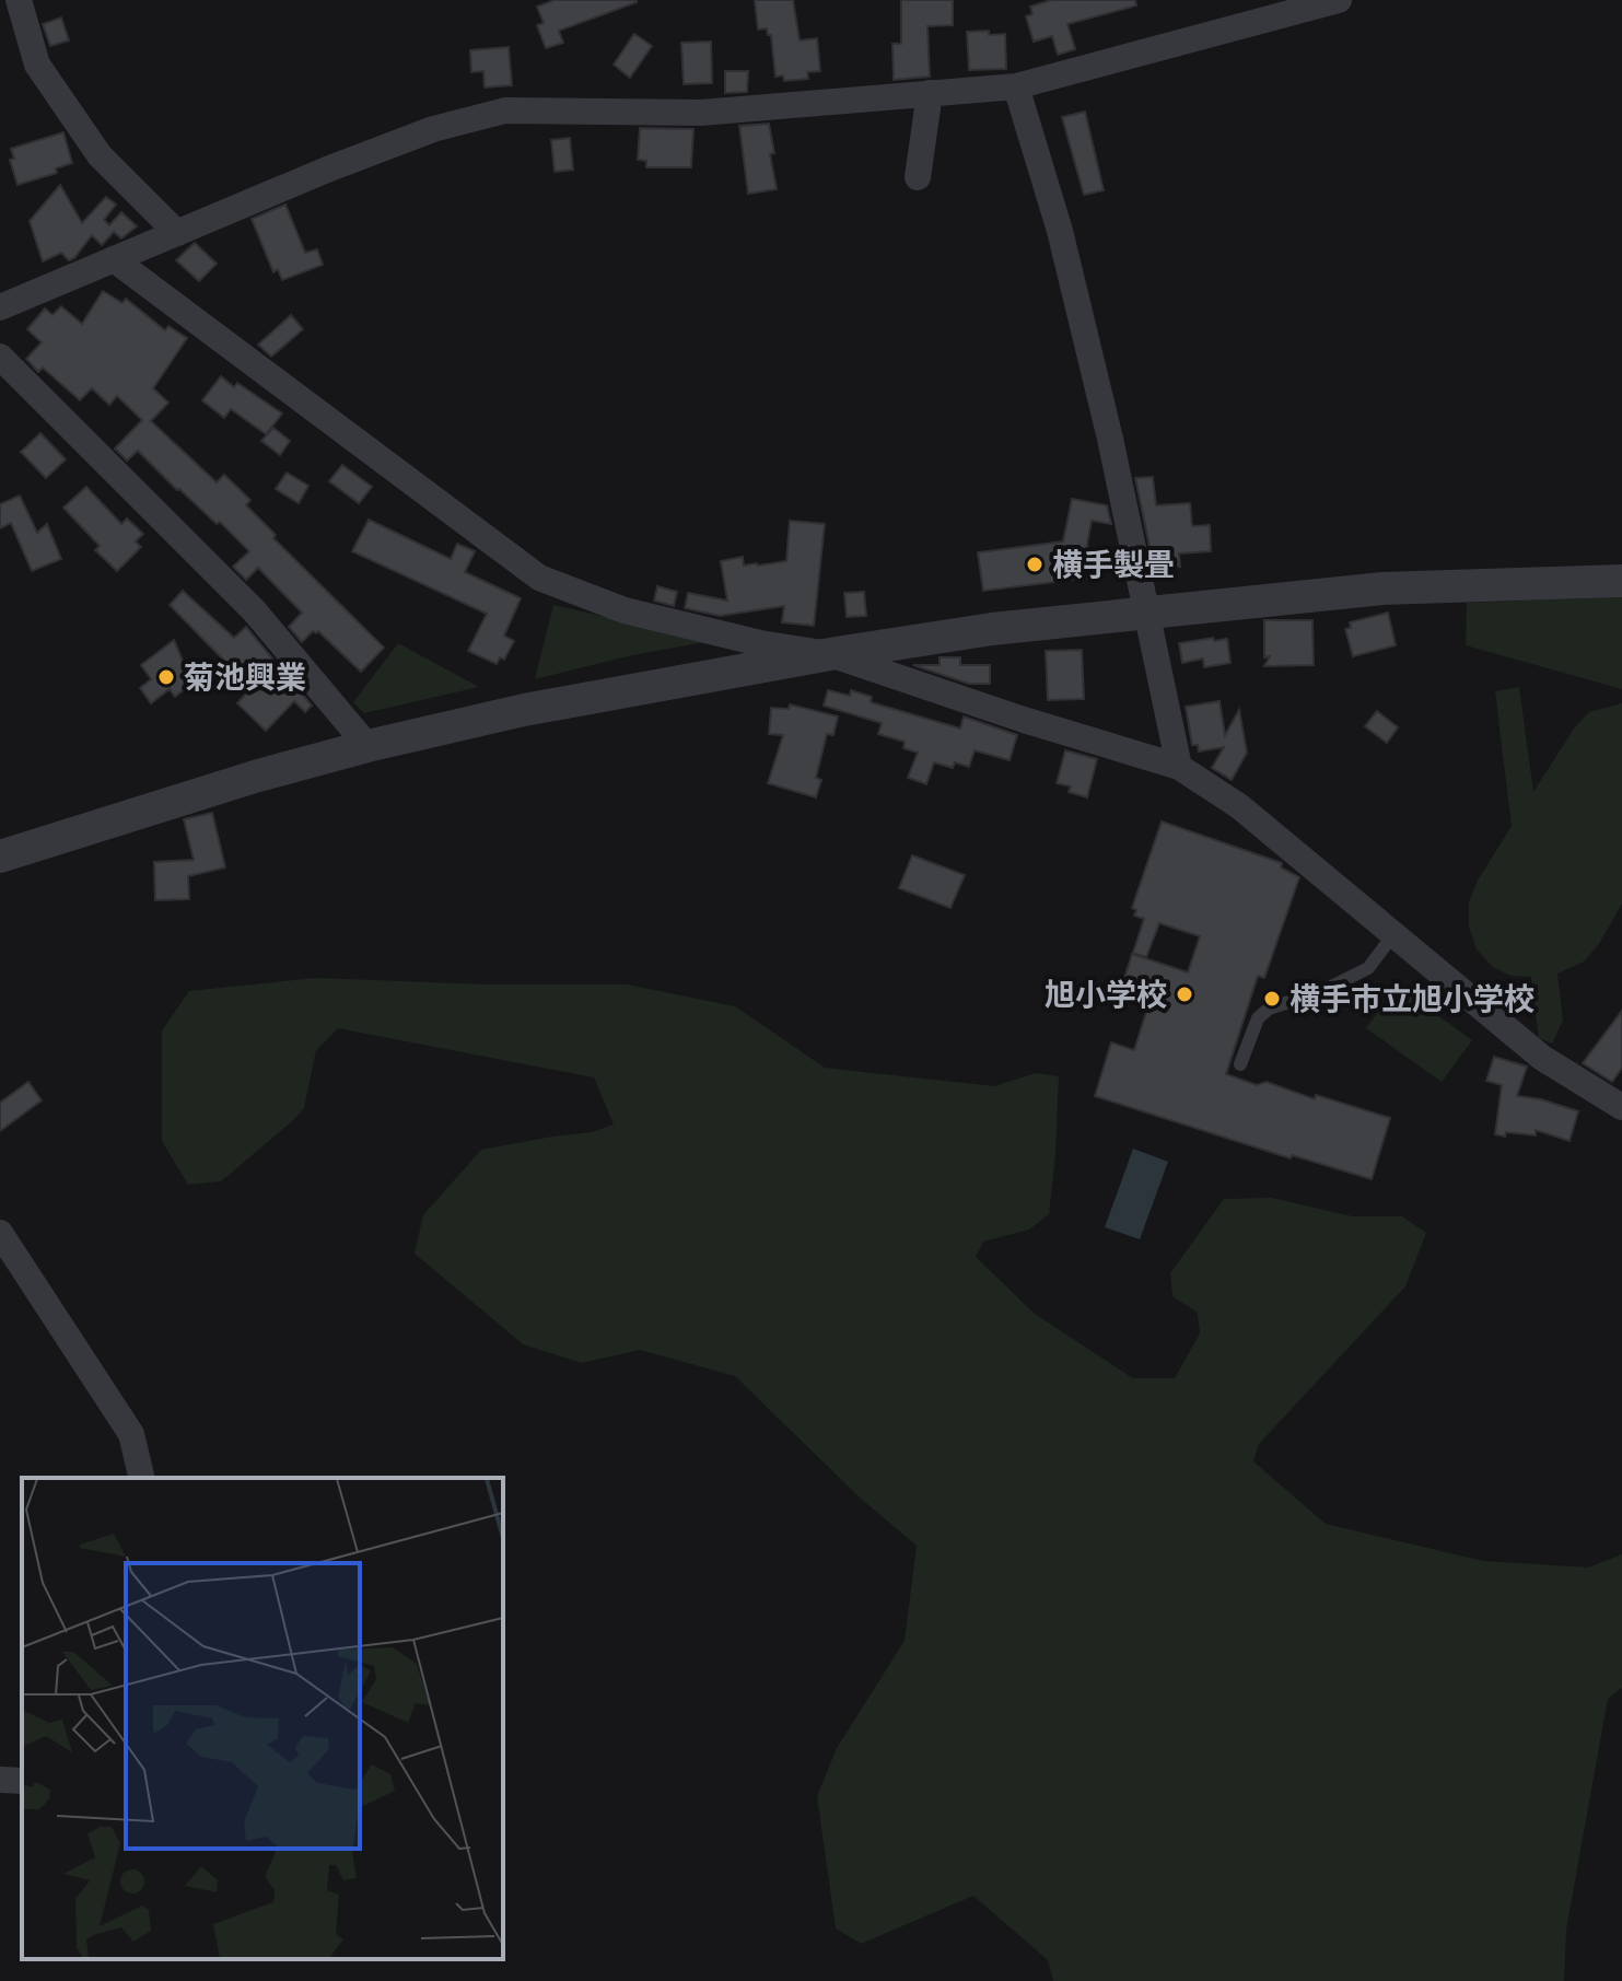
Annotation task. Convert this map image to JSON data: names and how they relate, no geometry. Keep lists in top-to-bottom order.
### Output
{
  "places": [
    "横手製畳",
    "菊池興業",
    "旭小学校",
    "横手市立旭小学校"
  ]
}
